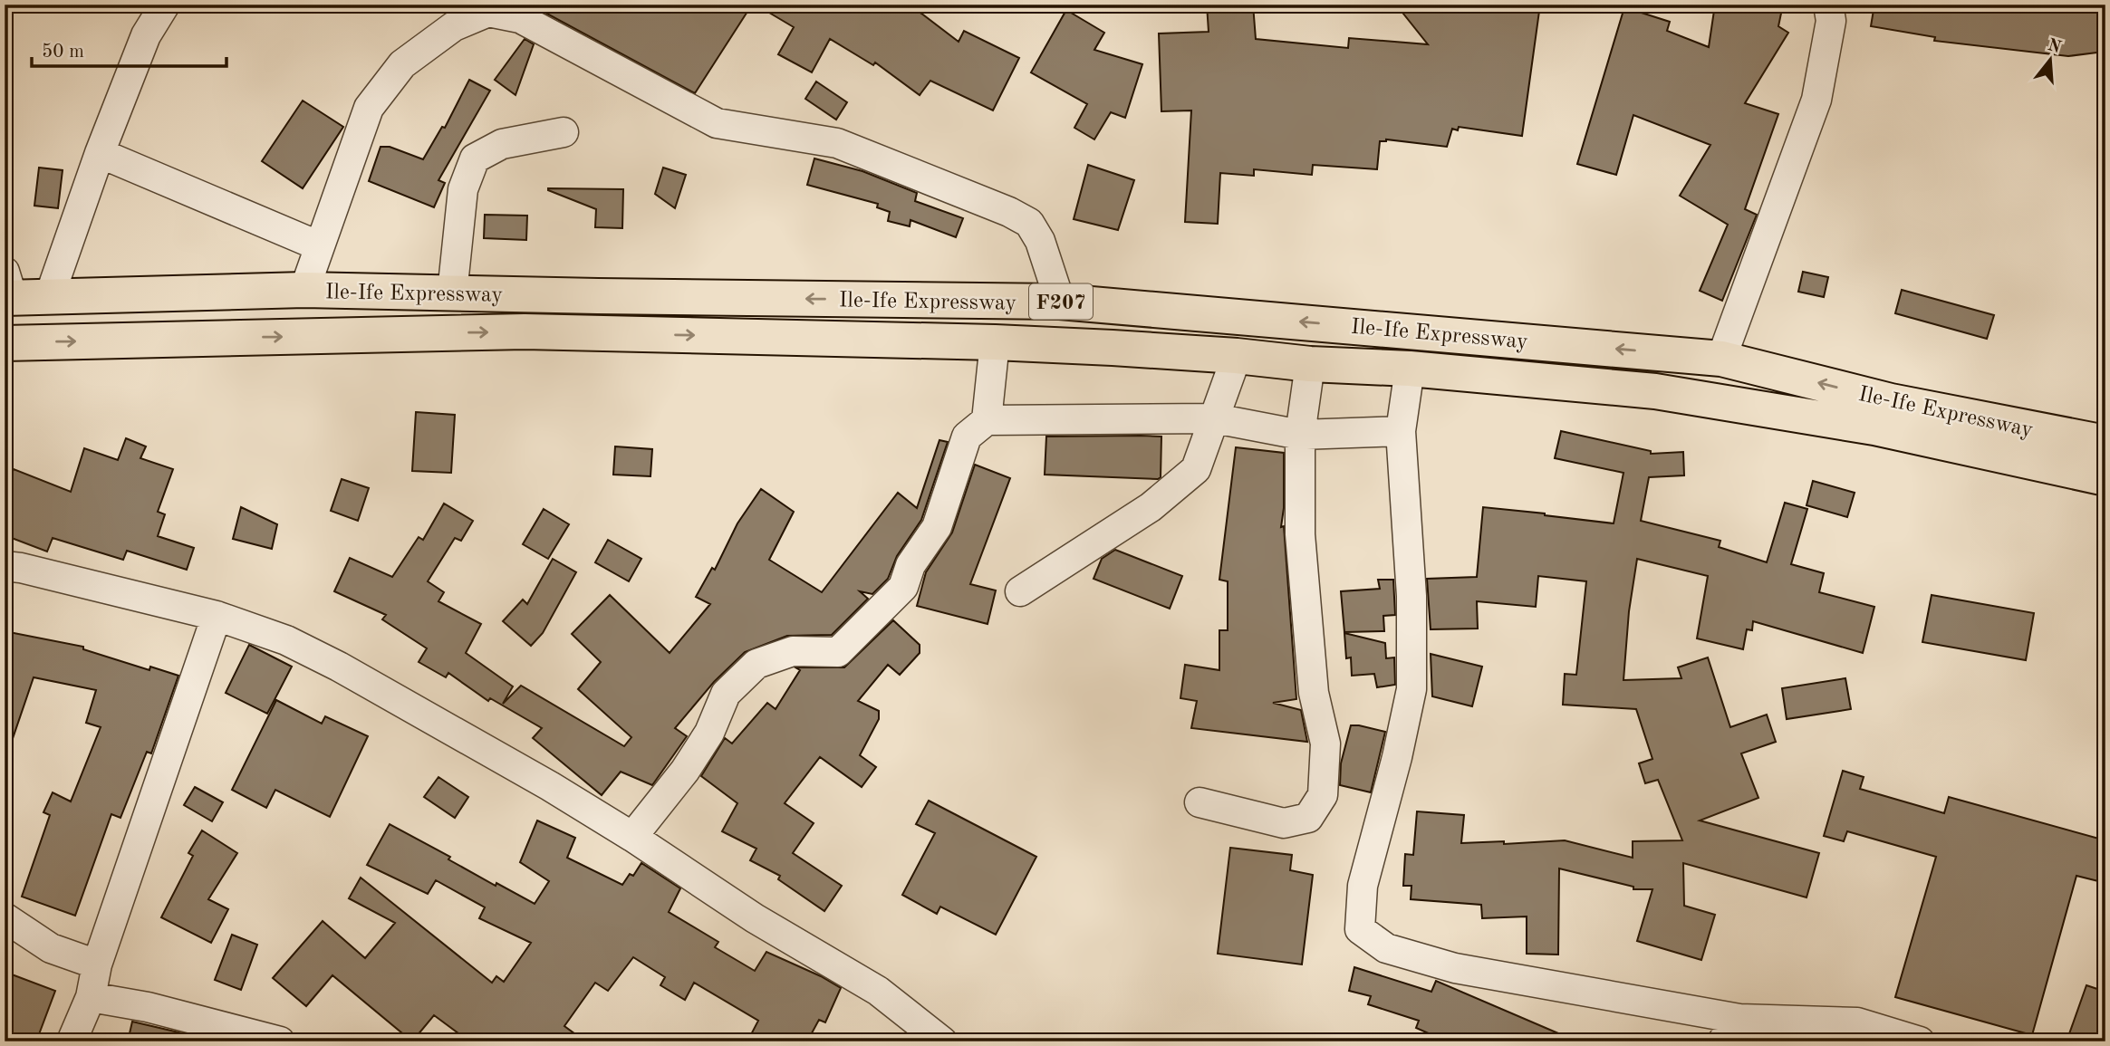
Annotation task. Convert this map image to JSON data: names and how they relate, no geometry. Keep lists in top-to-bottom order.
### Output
{
  "streets": {
    "main road": ["Ile-Ife Expressway", "F207"]
  },
  "scale_bar": "50 m",
  "north": "top"
}
